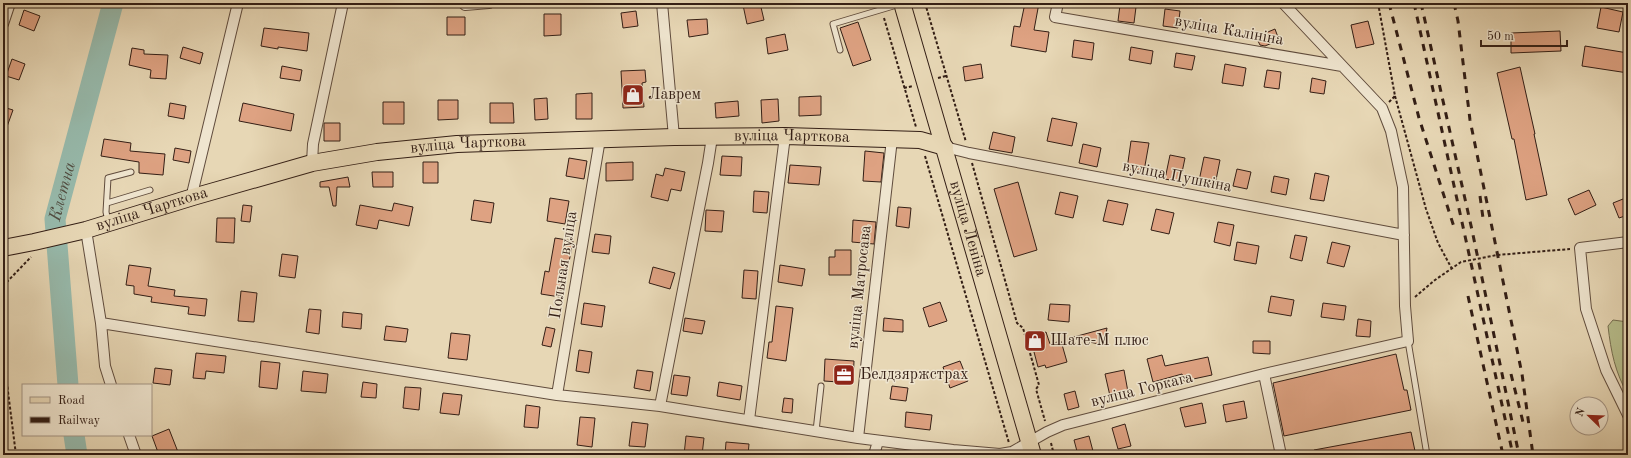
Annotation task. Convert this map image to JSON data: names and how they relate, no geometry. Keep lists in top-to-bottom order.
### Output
{
  "streets": {
    "main road": ["вуліца Чарткова", "вуліца Леніна"],
    "street": [
      "вуліца Калініна",
      "вуліца Пушкіна",
      "Польная вуліца",
      "вуліца Матросава",
      "вуліца Горкага"
    ]
  },
  "crossings": [
    ["вуліца Чарткова", "вуліца Пушкіна"],
    ["вуліца Чарткова", "вуліца Леніна"],
    ["вуліца Чарткова", "Польная вуліца"],
    ["вуліца Чарткова", "вуліца Матросава"],
    ["вуліца Пушкіна", "вуліца Леніна"],
    ["вуліца Леніна", "вуліца Горкага"]
  ],
  "water": ["Клетна"],
  "places": {
    "shop": ["Лаврем", "Шате-М плюс"],
    "office": ["Белдзяржстрах"]
  },
  "legend": ["Road", "Railway"],
  "scale_bar": "50 m",
  "north": "top left"
}
